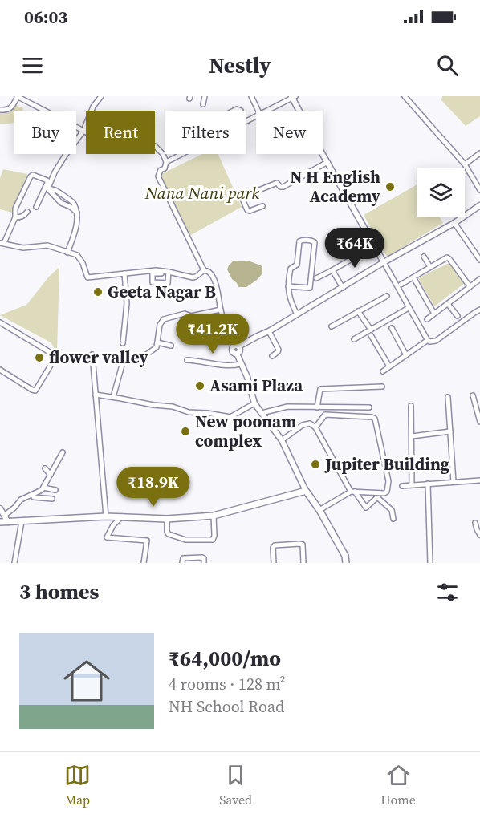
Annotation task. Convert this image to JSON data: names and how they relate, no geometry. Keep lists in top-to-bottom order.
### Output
{
  "parks": ["Nana Nani park"],
  "places": [
    "N H English Academy",
    "Geeta Nagar B",
    "flower valley",
    "Asami Plaza",
    "New poonam complex",
    "Jupiter Building"
  ],
  "page": {
    "status": "06:03",
    "header": "Nestly",
    "chip": [
      "Buy",
      "Rent",
      "Filters",
      "New"
    ],
    "price": ["₹64K", "₹41.2K", "₹18.9K"],
    "heading": "3 homes",
    "list": [
      {
        "name": "₹64,000/mo",
        "note": "4 rooms · 128 m² · NH School Road"
      }
    ],
    "tabs": ["Map", "Saved", "Home"]
  }
}
